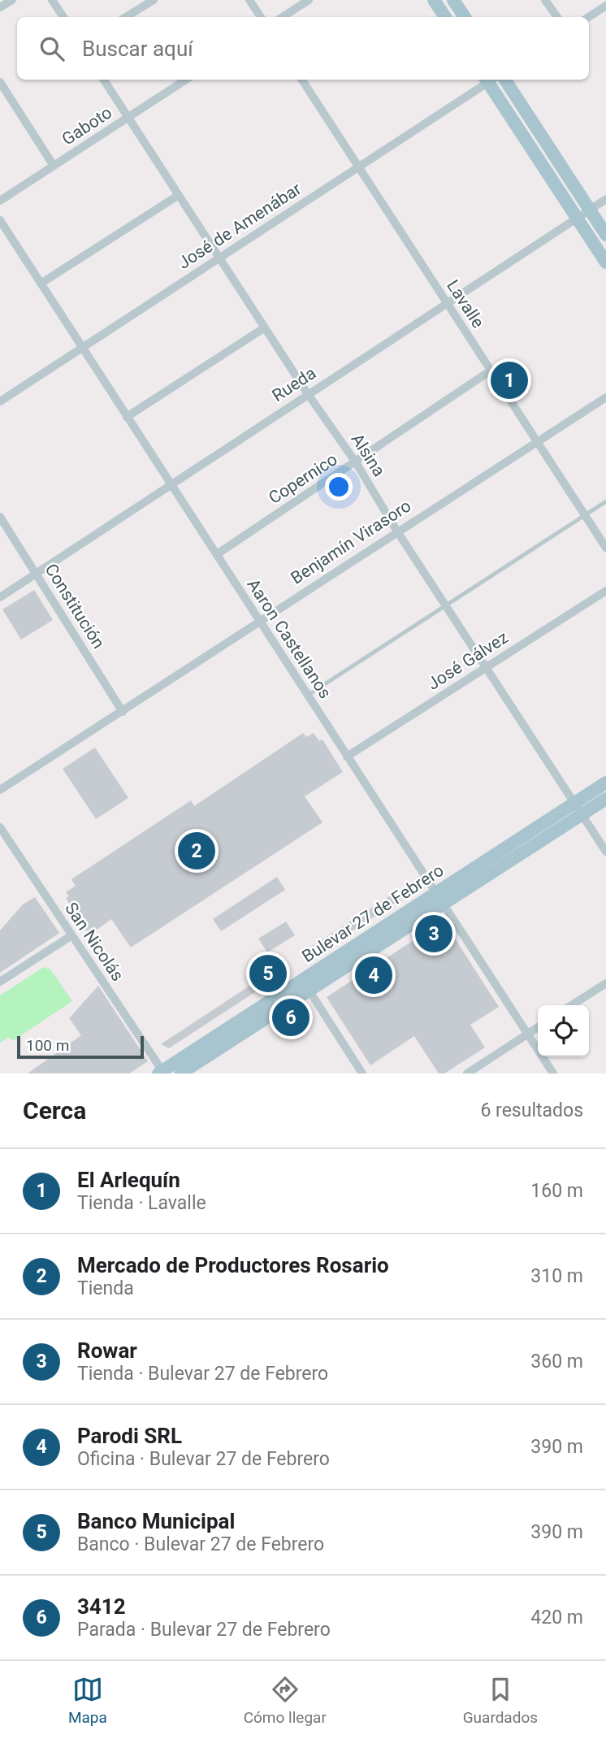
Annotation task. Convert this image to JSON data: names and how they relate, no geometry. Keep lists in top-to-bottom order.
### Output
{
  "streets": {
    "main road": ["Bulevar 27 de Febrero"],
    "street": [
      "Gaboto",
      "José de Amenábar",
      "Lavalle",
      "Rueda",
      "Alsina",
      "Copernico",
      "Benjamín Virasoro",
      "Constitución",
      "Aaron Castellanos",
      "José Gálvez",
      "San Nicolás"
    ]
  },
  "crossings": [
    ["Gaboto", "Alsina"],
    ["José de Amenábar", "Lavalle"],
    ["José de Amenábar", "Alsina"],
    ["José de Amenábar", "Aaron Castellanos"],
    ["Lavalle", "Rueda"],
    ["Lavalle", "Copernico"],
    ["Lavalle", "Benjamín Virasoro"],
    ["Rueda", "Alsina"],
    ["Rueda", "Constitución"],
    ["Rueda", "Aaron Castellanos"],
    ["Alsina", "Copernico"],
    ["Alsina", "Benjamín Virasoro"],
    ["Alsina", "José Gálvez"],
    ["Alsina", "Bulevar 27 de Febrero"],
    ["Copernico", "Aaron Castellanos"],
    ["Benjamín Virasoro", "Constitución"],
    ["Benjamín Virasoro", "Aaron Castellanos"],
    ["Aaron Castellanos", "José Gálvez"],
    ["Aaron Castellanos", "Bulevar 27 de Febrero"],
    ["Bulevar 27 de Febrero", "San Nicolás"]
  ],
  "scale_bar": "100 m",
  "page": {
    "search": "Buscar aquí",
    "pins": [
      "1",
      "2",
      "3",
      "5",
      "4",
      "6"
    ],
    "scale": "100 m",
    "heading": ["Cerca", "6 resultados"],
    "list": [
      {
        "mark": "1",
        "name": "El Arlequín",
        "note": "Tienda · Lavalle",
        "value": "160 m"
      },
      {
        "mark": "2",
        "name": "Mercado de Productores Rosario",
        "note": "Tienda",
        "value": "310 m"
      },
      {
        "mark": "3",
        "name": "Rowar",
        "note": "Tienda · Bulevar 27 de Febrero",
        "value": "360 m"
      },
      {
        "mark": "4",
        "name": "Parodi SRL",
        "note": "Oficina · Bulevar 27 de Febrero",
        "value": "390 m"
      },
      {
        "mark": "5",
        "name": "Banco Municipal",
        "note": "Banco · Bulevar 27 de Febrero",
        "value": "390 m"
      },
      {
        "mark": "6",
        "name": "3412",
        "note": "Parada · Bulevar 27 de Febrero",
        "value": "420 m"
      }
    ],
    "nav": ["Mapa", "Cómo llegar", "Guardados"]
  }
}
